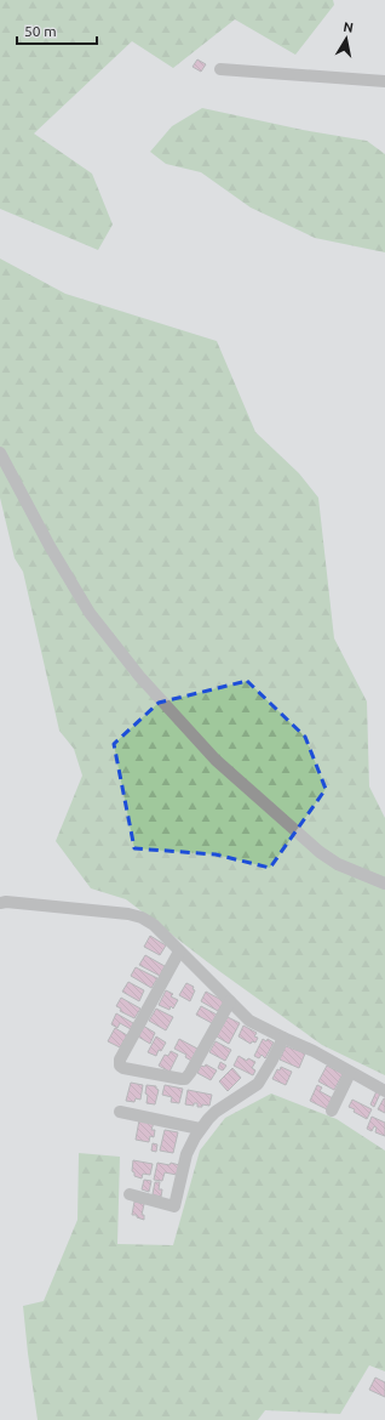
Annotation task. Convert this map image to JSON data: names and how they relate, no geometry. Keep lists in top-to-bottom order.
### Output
{
  "scale_bar": "50 m",
  "north": "top"
}
